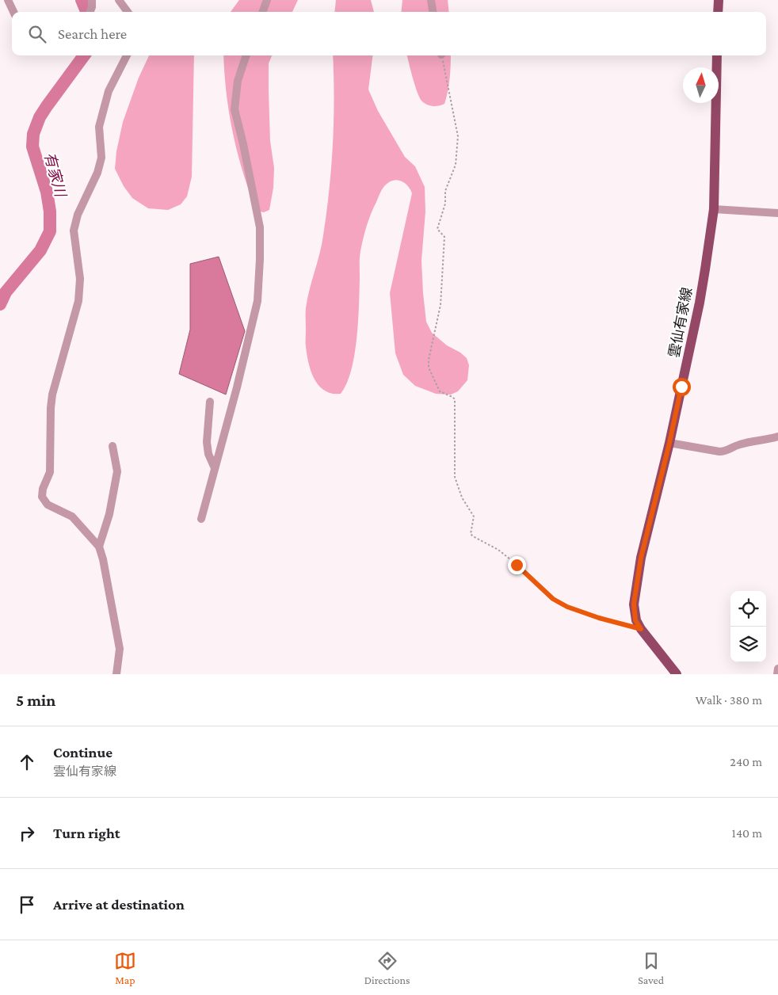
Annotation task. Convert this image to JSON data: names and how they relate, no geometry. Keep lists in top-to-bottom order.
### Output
{
  "streets": {
    "main road": ["雲仙有家線"]
  },
  "water": ["有家川"],
  "north": "top",
  "page": {
    "search": "Search here",
    "heading": ["5 min", "Walk · 380 m"],
    "list": [
      ["Continue", "雲仙有家線", "240 m"],
      ["Turn right", "140 m"],
      "Arrive at destination"
    ],
    "nav": ["Map", "Directions", "Saved"]
  }
}
